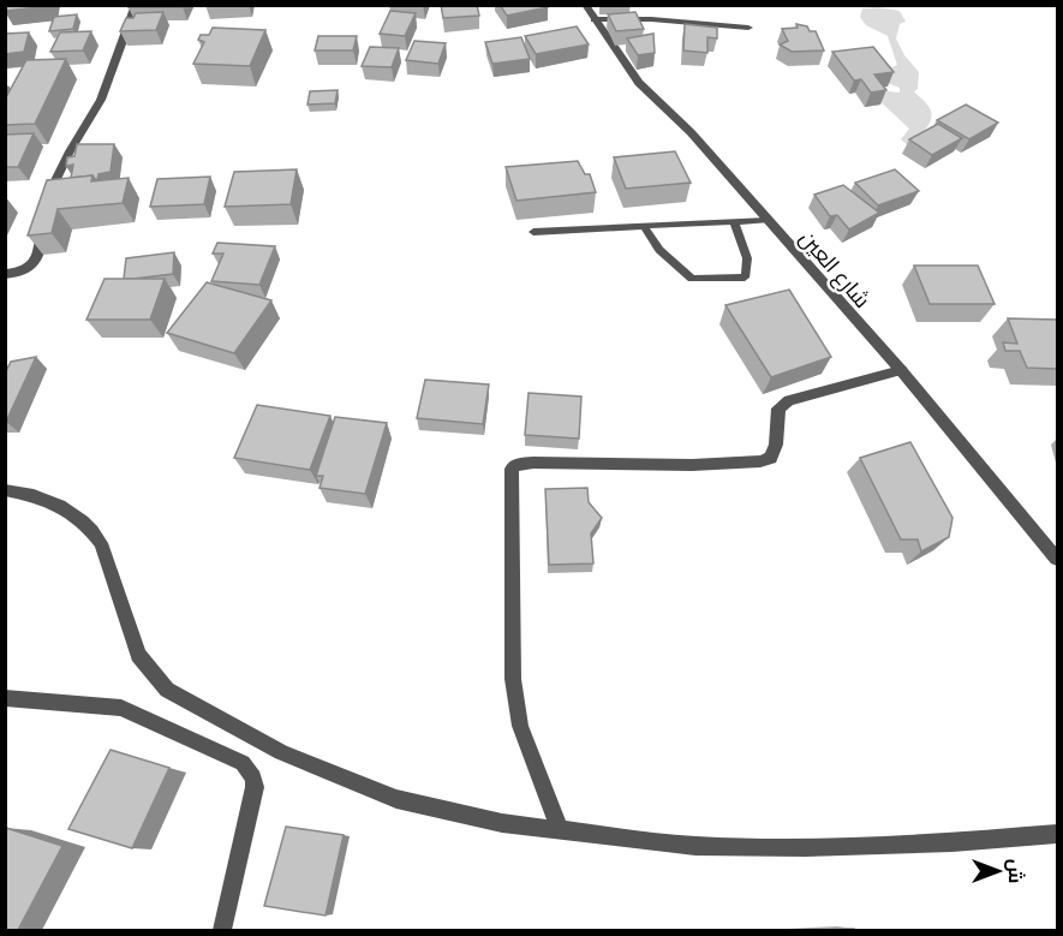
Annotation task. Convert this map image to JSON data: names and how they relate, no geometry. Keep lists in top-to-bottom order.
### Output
{
  "streets": {
    "street": ["شارع العين"]
  },
  "north": "right"
}
